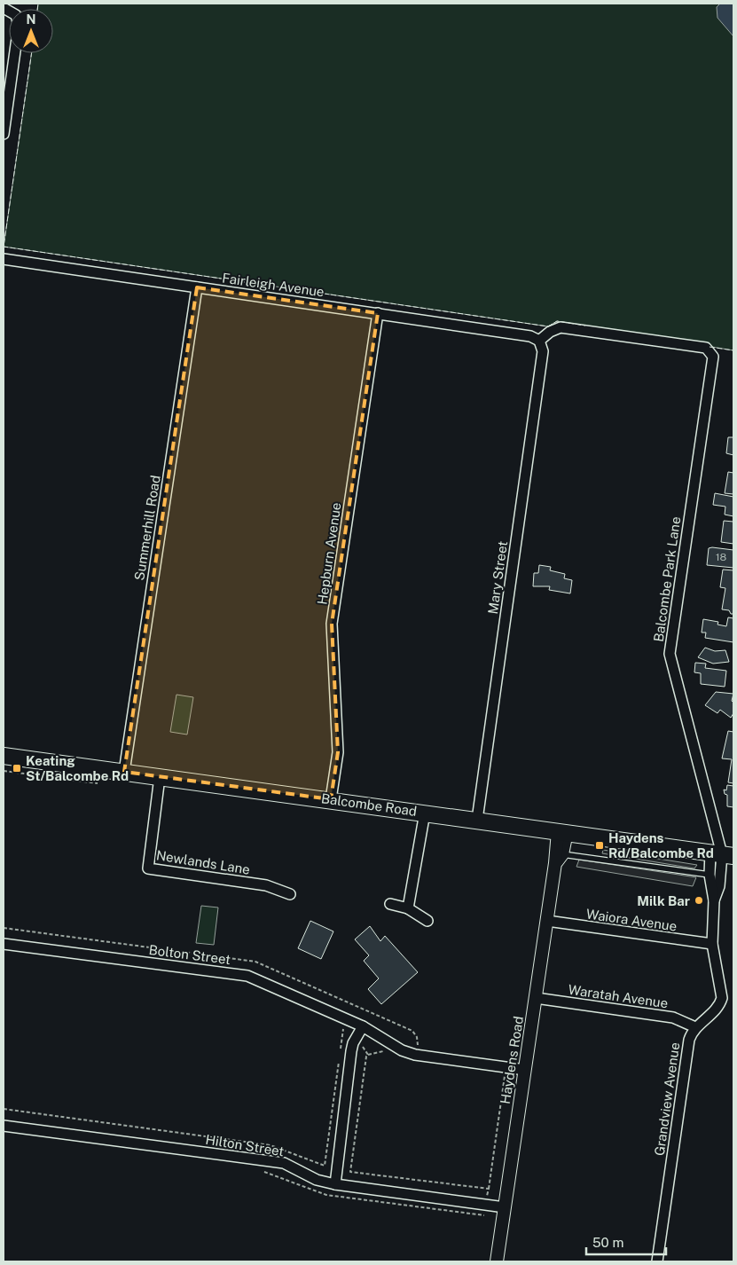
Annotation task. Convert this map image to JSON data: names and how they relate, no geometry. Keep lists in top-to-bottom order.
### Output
{
  "streets": {
    "main road": ["Balcombe Road"],
    "street": [
      "Fairleigh Avenue",
      "Summerhill Road",
      "Hepburn Avenue",
      "Mary Street",
      "Balcombe Park Lane",
      "Newlands Lane",
      "Waiora Avenue",
      "Bolton Street",
      "Waratah Avenue",
      "Haydens Road",
      "Grandview Avenue",
      "Hilton Street"
    ]
  },
  "crossings": [
    ["Fairleigh Avenue", "Summerhill Road"],
    ["Fairleigh Avenue", "Hepburn Avenue"],
    ["Fairleigh Avenue", "Mary Street"],
    ["Fairleigh Avenue", "Balcombe Park Lane"],
    ["Summerhill Road", "Balcombe Road"],
    ["Hepburn Avenue", "Balcombe Road"],
    ["Mary Street", "Balcombe Park Lane"],
    ["Mary Street", "Balcombe Road"],
    ["Balcombe Park Lane", "Balcombe Road"],
    ["Balcombe Park Lane", "Grandview Avenue"],
    ["Balcombe Road", "Newlands Lane"],
    ["Balcombe Road", "Haydens Road"],
    ["Balcombe Road", "Grandview Avenue"],
    ["Waiora Avenue", "Haydens Road"],
    ["Waiora Avenue", "Grandview Avenue"],
    ["Bolton Street", "Haydens Road"],
    ["Waratah Avenue", "Haydens Road"],
    ["Waratah Avenue", "Grandview Avenue"],
    ["Haydens Road", "Hilton Street"]
  ],
  "places": {
    "transit": ["Keating St/Balcombe Rd", "Haydens Rd/Balcombe Rd"],
    "other": ["Milk Bar"]
  },
  "house_numbers": ["18"],
  "scale_bar": "50 m",
  "north": "top"
}
